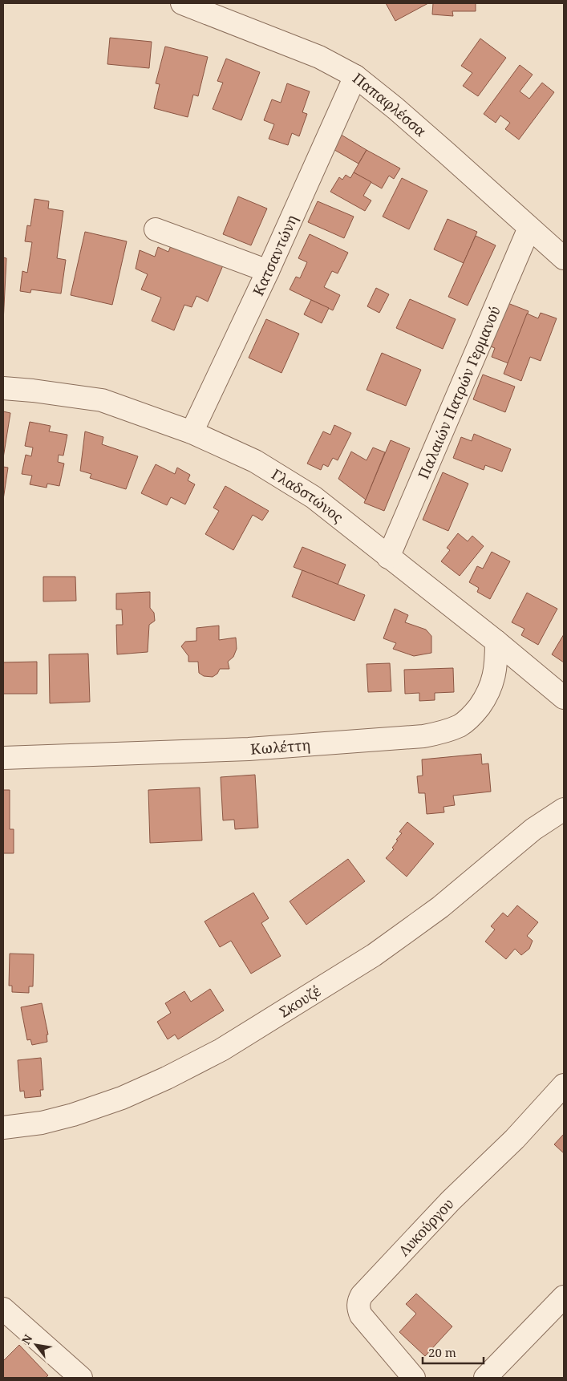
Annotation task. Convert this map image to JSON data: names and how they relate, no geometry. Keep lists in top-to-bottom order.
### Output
{
  "streets": {
    "street": [
      "Παπαφλέσσα",
      "Κατσαντώνη",
      "Παλαιών Πατρών Γερμανού",
      "Γλαδστώνος",
      "Κωλέττη",
      "Σκουζέ",
      "Λυκούργου"
    ]
  },
  "crossings": [
    ["Παπαφλέσσα", "Κατσαντώνη"],
    ["Παπαφλέσσα", "Παλαιών Πατρών Γερμανού"],
    ["Κατσαντώνη", "Γλαδστώνος"],
    ["Παλαιών Πατρών Γερμανού", "Γλαδστώνος"],
    ["Γλαδστώνος", "Κωλέττη"]
  ],
  "scale_bar": "20 m",
  "north": "top left"
}
